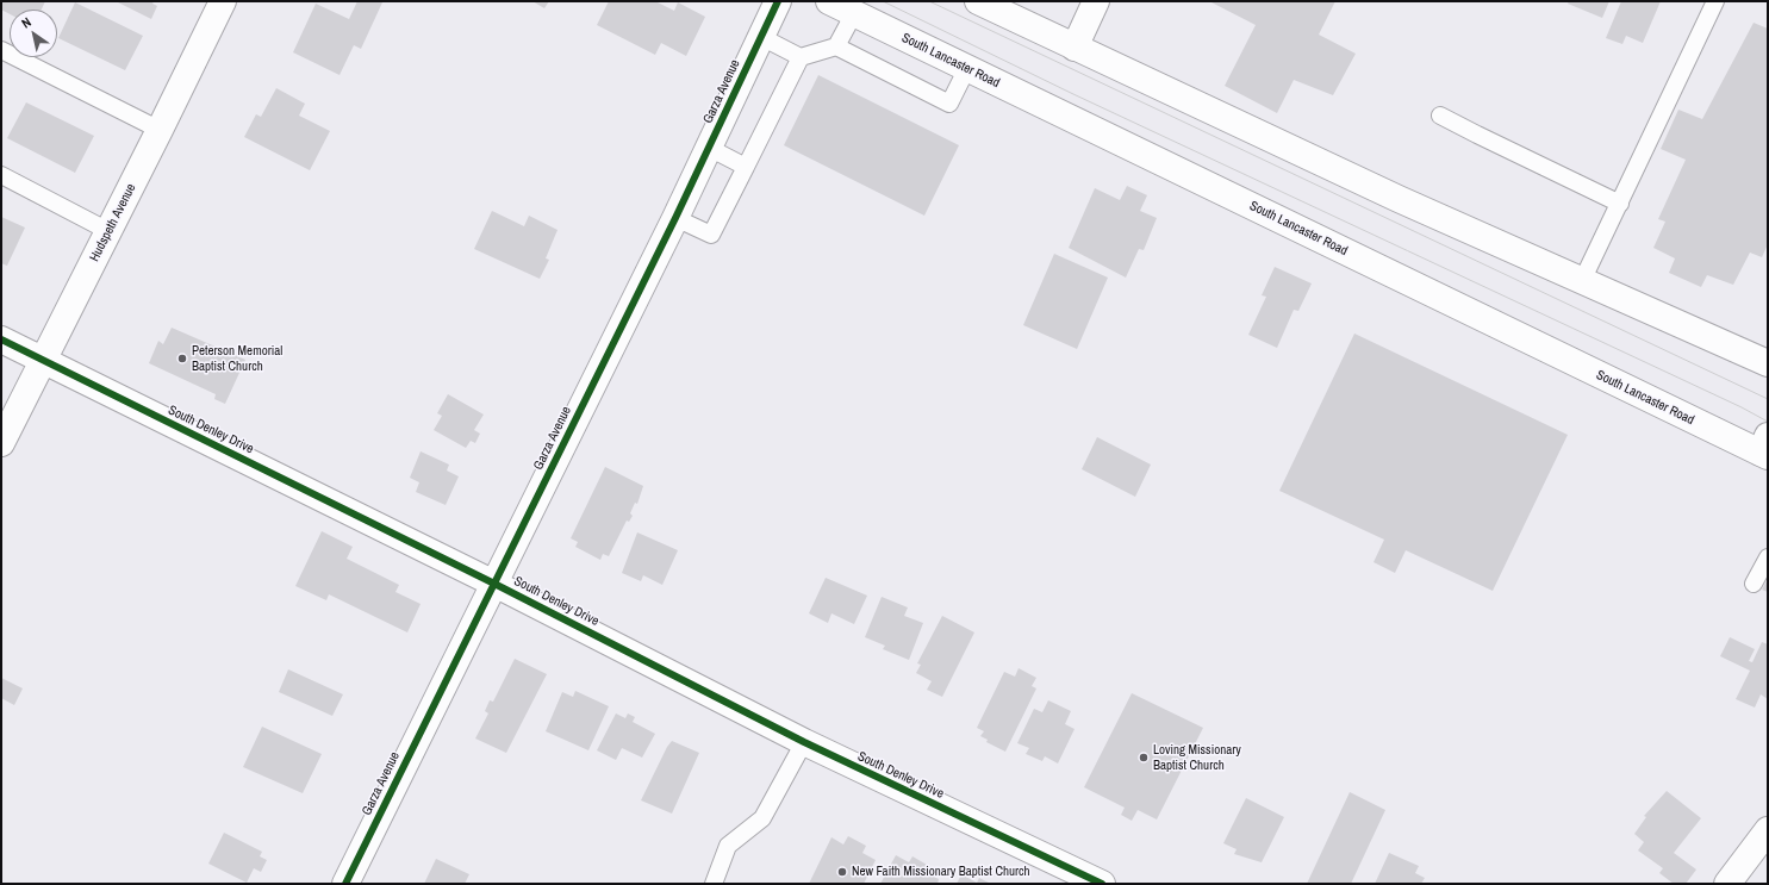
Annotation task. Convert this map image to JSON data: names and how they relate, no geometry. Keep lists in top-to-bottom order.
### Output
{
  "streets": {
    "street": [
      "South Lancaster Road",
      "Garza Avenue",
      "Hudspeth Avenue",
      "South Denley Drive"
    ]
  },
  "crossings": [
    ["Garza Avenue", "South Denley Drive"],
    ["Hudspeth Avenue", "South Denley Drive"]
  ],
  "places": ["Peterson Memorial Baptist Church", "Loving Missionary Baptist Church", "New Faith Missionary Baptist Church"],
  "north": "top left"
}
